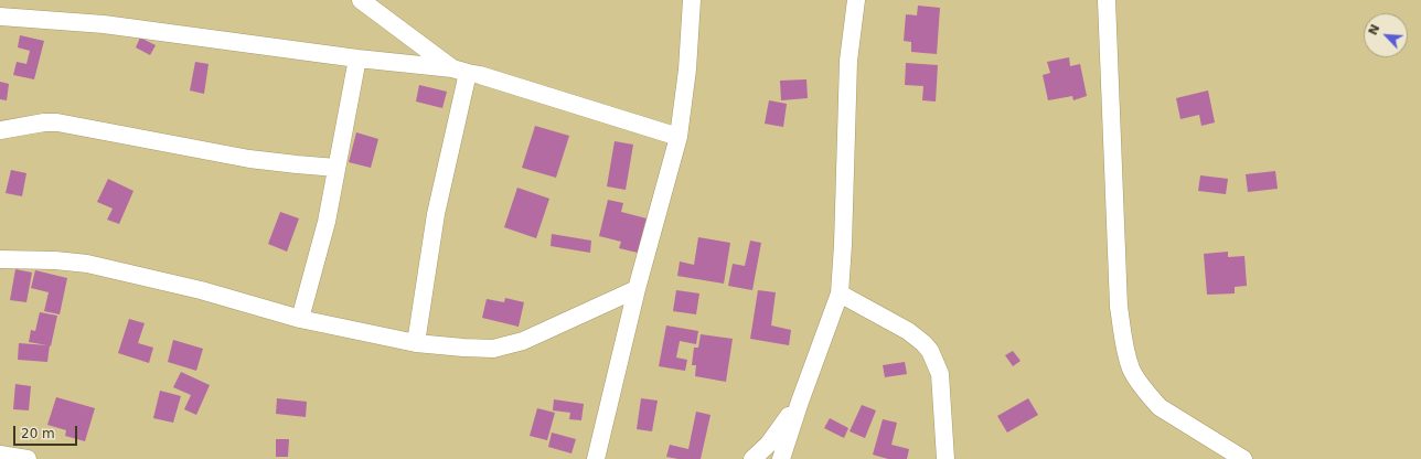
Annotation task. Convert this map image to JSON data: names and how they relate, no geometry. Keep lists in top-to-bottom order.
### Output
{
  "scale_bar": "20 m",
  "north": "top left"
}
